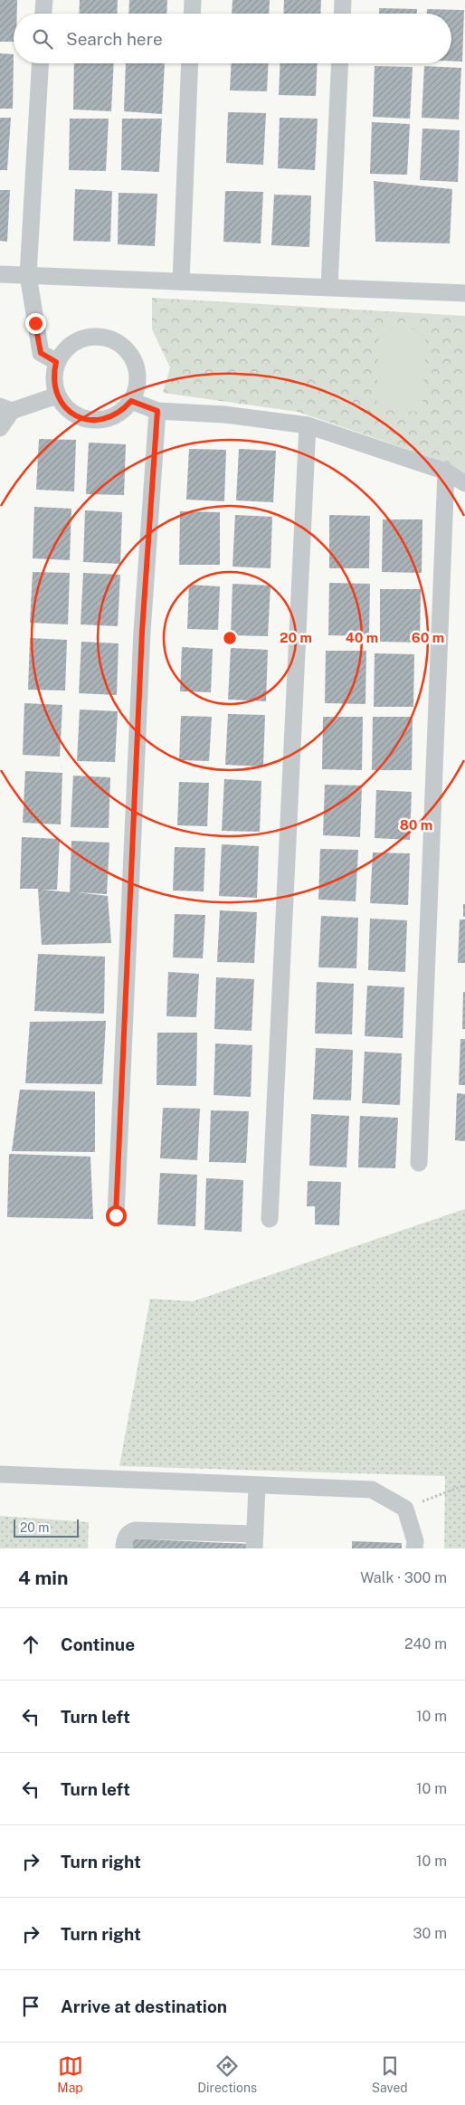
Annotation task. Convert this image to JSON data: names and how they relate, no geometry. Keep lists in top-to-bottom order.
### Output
{
  "scale_bar": "20 m",
  "page": {
    "search": "Search here",
    "scale": "20 m",
    "heading": ["4 min", "Walk · 300 m"],
    "list": [
      ["Continue", "240 m"],
      ["Turn left", "10 m"],
      ["Turn left", "10 m"],
      ["Turn right", "10 m"],
      ["Turn right", "30 m"],
      "Arrive at destination"
    ],
    "nav": ["Map", "Directions", "Saved"]
  },
  "rings": [
    "20 m",
    "40 m",
    "60 m",
    "80 m"
  ]
}
